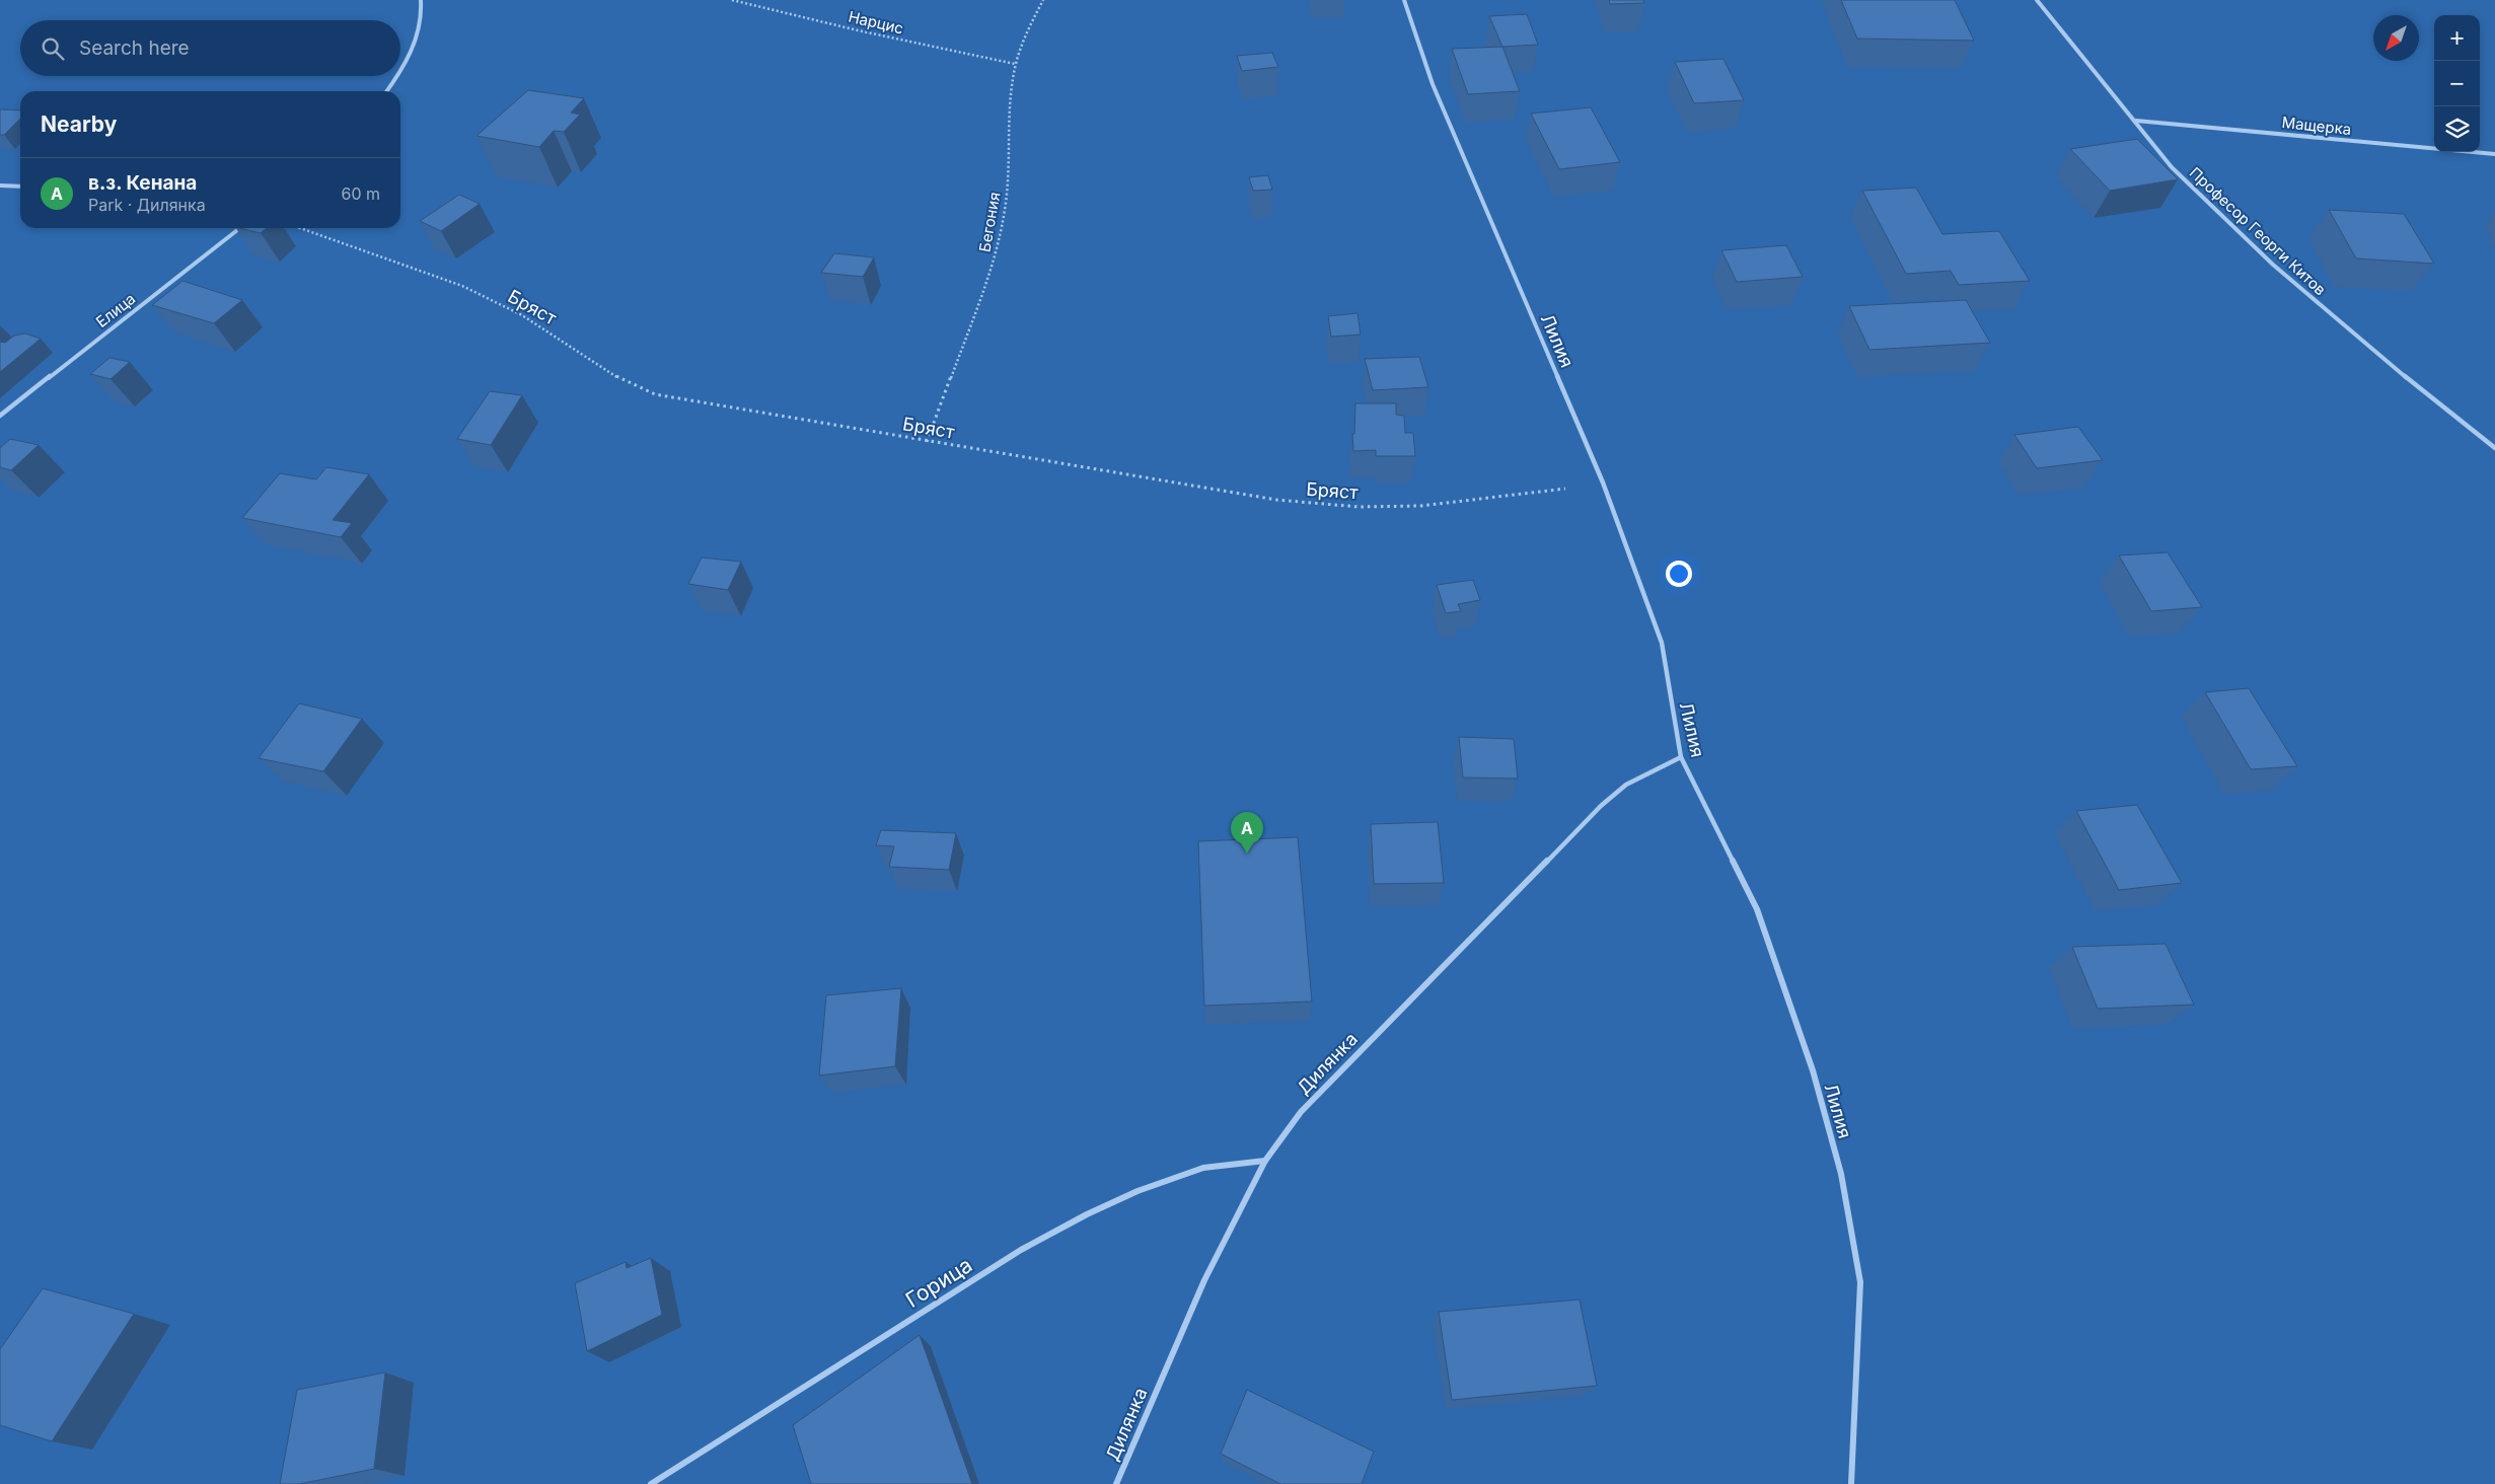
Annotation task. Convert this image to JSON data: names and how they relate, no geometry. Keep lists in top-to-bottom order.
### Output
{
  "streets": {
    "street": [
      "Мащерка",
      "Професор Георги Китов",
      "Елица",
      "Лилия",
      "Дилянка",
      "Горица"
    ],
    "path": ["Нарцис", "Бегония", "Бряст"]
  },
  "crossings": [
    ["Нарцис", "Бегония"],
    ["Мащерка", "Професор Георги Китов"],
    ["Бегония", "Бряст"],
    ["Бряст", "Лилия"],
    ["Лилия", "Дилянка"],
    ["Дилянка", "Горица"]
  ],
  "north": "bottom left",
  "page": {
    "map_buttons": ["+", "−"],
    "search": "Search here",
    "heading": "Nearby",
    "list": [
      {
        "mark": "A",
        "name": "в.з. Кенана",
        "note": "Park · Дилянка",
        "value": "60 m"
      }
    ],
    "pins": "A"
  }
}
